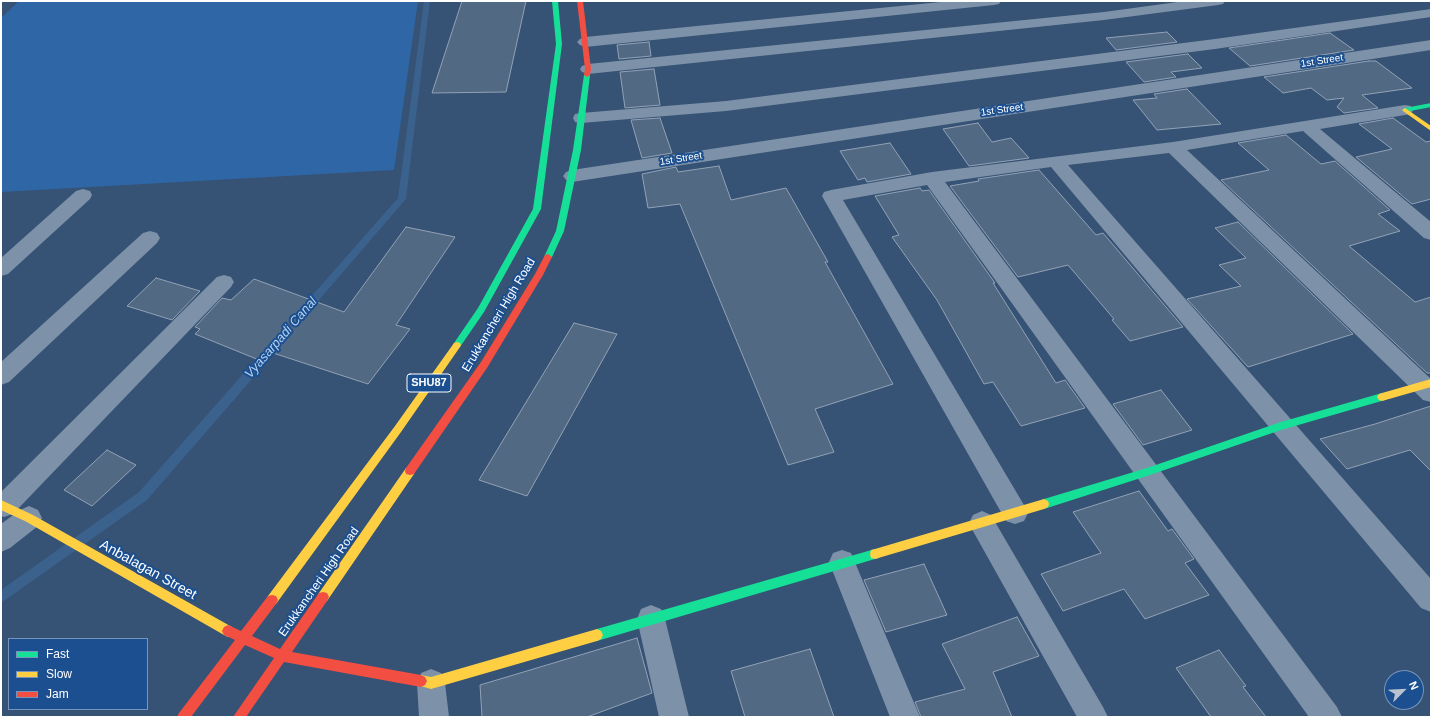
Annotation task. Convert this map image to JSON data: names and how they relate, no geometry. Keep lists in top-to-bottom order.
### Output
{
  "streets": {
    "main road": ["Erukkancheri High Road", "SHU87", "Anbalagan Street"],
    "street": ["1st Street"]
  },
  "crossings": [
    ["1st Street", "Erukkancheri High Road"],
    ["Erukkancheri High Road", "Anbalagan Street"],
    ["SHU87", "Anbalagan Street"]
  ],
  "water": ["Vyasarpadi Canal"],
  "legend": ["Fast", "Slow", "Jam"],
  "north": "top right"
}
